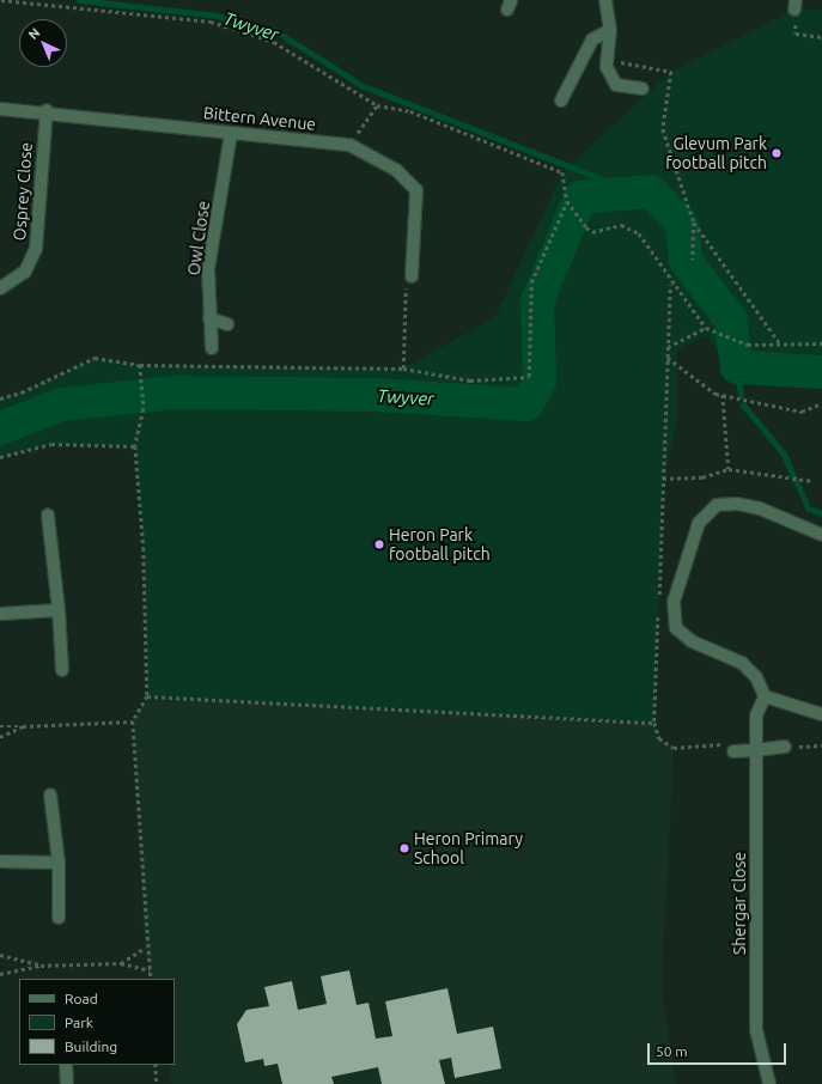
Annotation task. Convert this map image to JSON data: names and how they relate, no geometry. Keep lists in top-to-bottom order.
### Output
{
  "streets": {
    "street": [
      "Bittern Avenue",
      "Osprey Close",
      "Owl Close",
      "Shergar Close"
    ]
  },
  "crossings": [
    ["Bittern Avenue", "Osprey Close"],
    ["Bittern Avenue", "Owl Close"]
  ],
  "water": ["Twyver"],
  "places": ["Glevum Park football pitch", "Heron Park football pitch", "Heron Primary School"],
  "legend": ["Road", "Park", "Building"],
  "scale_bar": "50 m",
  "north": "top left"
}
